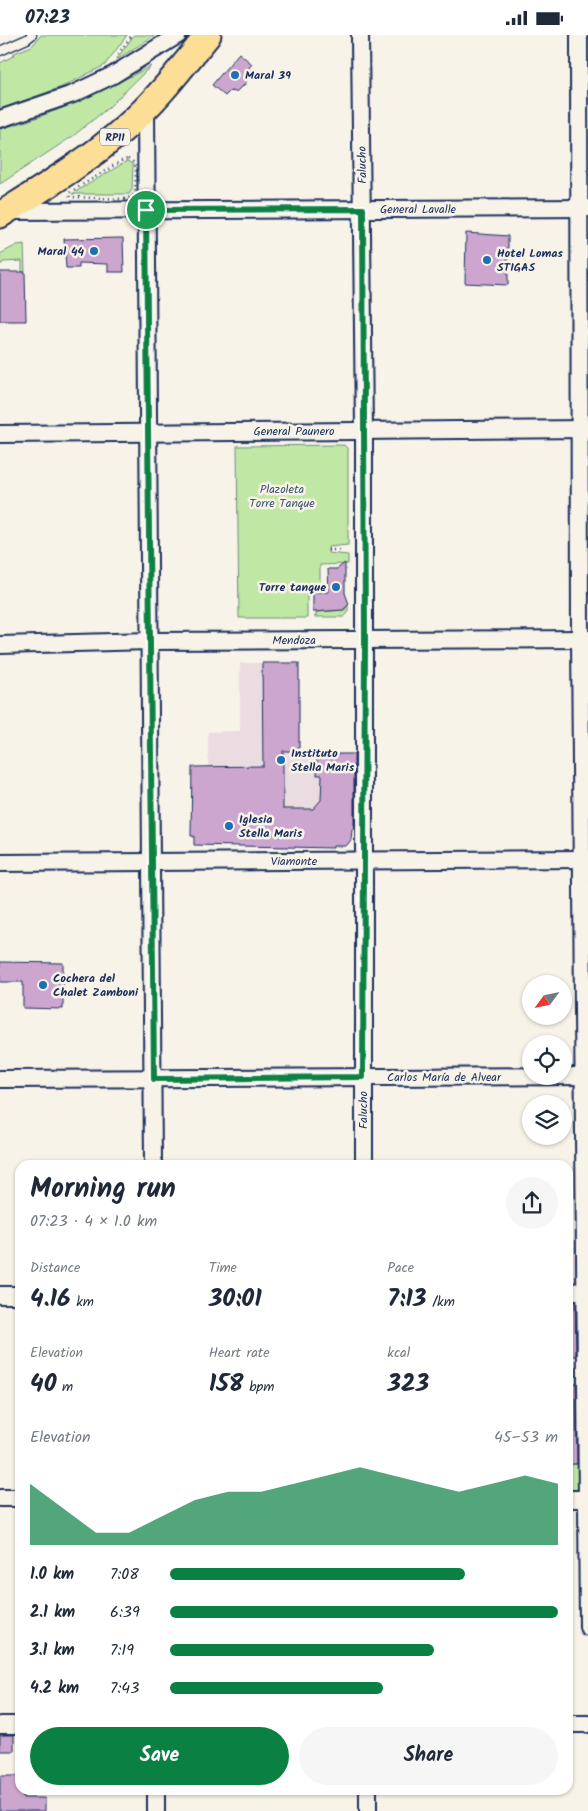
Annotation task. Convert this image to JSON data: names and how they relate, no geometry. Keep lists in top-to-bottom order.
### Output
{
  "streets": {
    "main road": ["RP11"],
    "street": [
      "Falucho",
      "General Lavalle",
      "General Paunero",
      "Mendoza",
      "Viamonte",
      "Carlos María de Alvear"
    ]
  },
  "crossings": [
    ["RP11", "General Lavalle"],
    ["Falucho", "General Lavalle"],
    ["Falucho", "General Paunero"],
    ["Falucho", "Mendoza"],
    ["Falucho", "Viamonte"],
    ["Falucho", "Carlos María de Alvear"]
  ],
  "parks": ["Plazoleta Torre Tanque"],
  "places": [
    "Maral 39",
    "Maral 44",
    "Hotel Lomas STIGAS",
    "Torre tanque",
    "Instituto Stella Maris",
    "Iglesia Stella Maris",
    "Cochera del Chalet Zamboni"
  ],
  "north": "bottom left",
  "page": {
    "status": "07:23",
    "heading": ["Morning run", "07:23 · 4 × 1.0 km"],
    "stats": [
      ["Distance", "4.16 km"],
      ["Time", "30:01"],
      ["Pace", "7:13 /km"],
      ["Elevation", "40 m"],
      ["Heart rate", "158 bpm"],
      ["kcal", "323"]
    ],
    "chart": ["Elevation", "45–53 m"],
    "list": [
      {
        "name": "1.0 km",
        "note": "7:08"
      },
      {
        "name": "2.1 km",
        "note": "6:39"
      },
      {
        "name": "3.1 km",
        "note": "7:19"
      },
      {
        "name": "4.2 km",
        "note": "7:43"
      }
    ],
    "buttons": ["Save", "Share"]
  }
}
